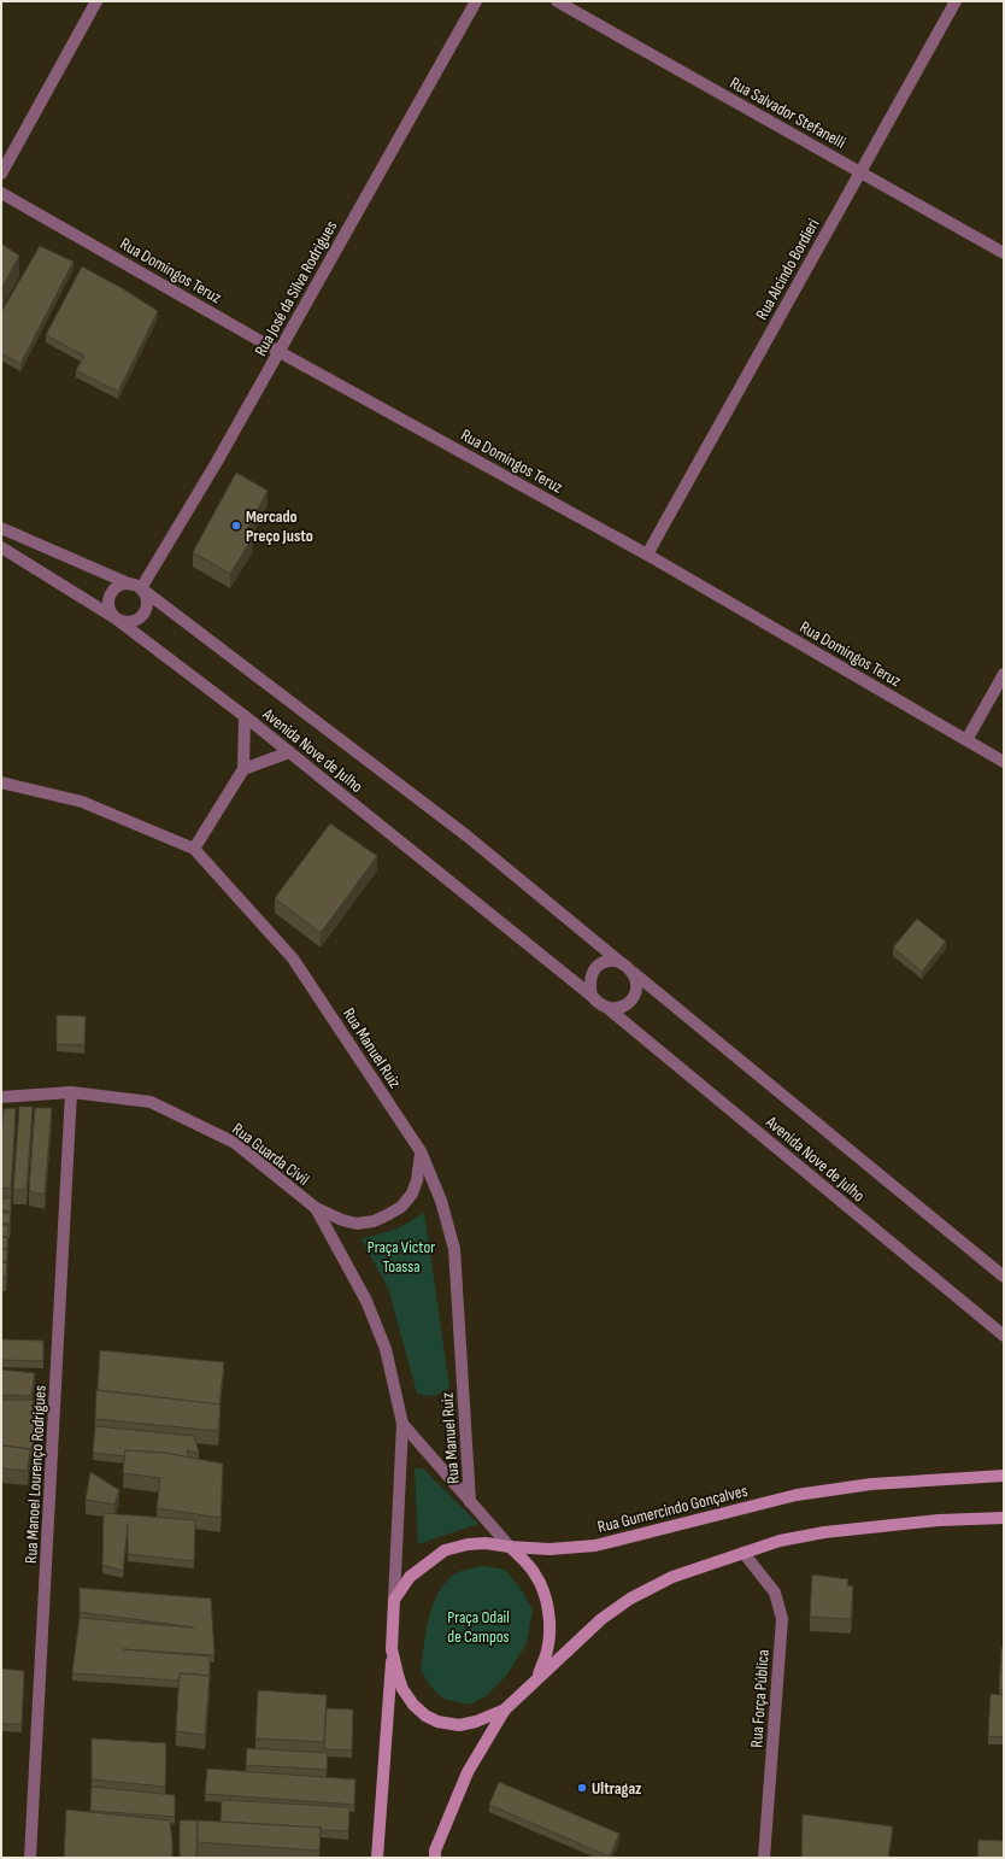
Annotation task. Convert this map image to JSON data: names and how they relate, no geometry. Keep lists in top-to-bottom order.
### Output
{
  "streets": {
    "main road": ["Rua Gumercindo Gonçalves"],
    "street": [
      "Rua Salvador Stefanelli",
      "Rua Alcindo Bordieri",
      "Rua Domingos Teruz",
      "Rua José da Silva Rodrigues",
      "Avenida Nove de Julho",
      "Rua Manuel Ruiz",
      "Rua Guarda Civil",
      "Rua Manoel Lourenço Rodrigues",
      "Rua Força Pública"
    ]
  },
  "crossings": [
    ["Rua Salvador Stefanelli", "Rua Alcindo Bordieri"],
    ["Rua Alcindo Bordieri", "Rua Domingos Teruz"],
    ["Rua Domingos Teruz", "Rua José da Silva Rodrigues"],
    ["Rua José da Silva Rodrigues", "Avenida Nove de Julho"],
    ["Rua Manuel Ruiz", "Rua Guarda Civil"],
    ["Rua Guarda Civil", "Rua Manoel Lourenço Rodrigues"]
  ],
  "parks": ["Praça Victor Toassa", "Praça Odail de Campos"],
  "places": ["Mercado Preço Justo", "Ultragaz"]
}
